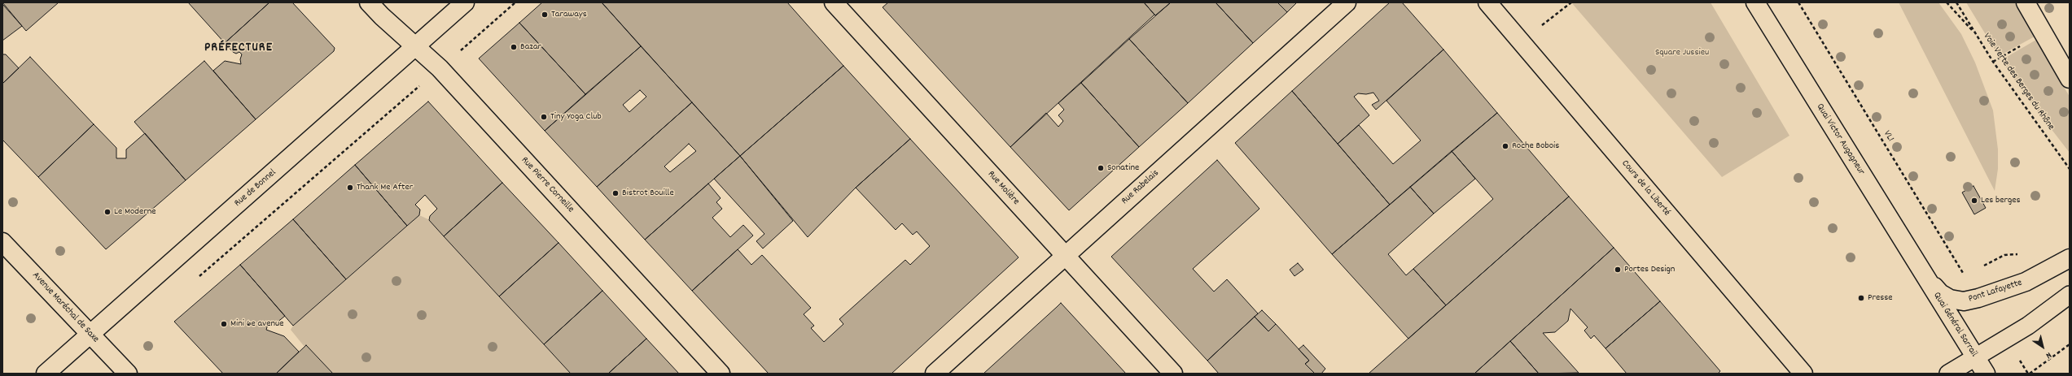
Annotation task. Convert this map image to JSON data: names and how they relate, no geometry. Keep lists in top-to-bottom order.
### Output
{
  "streets": {
    "street": [
      "Quai Victor Augagneur",
      "Rue Pierre Corneille",
      "Rue Rabelais",
      "Rue de Bonnel",
      "Rue Molière",
      "Cours de la Liberté",
      "Pont Lafayette",
      "Avenue Maréchal de Saxe",
      "Quai Général Sarrail"
    ],
    "path": ["Voie Verte des Berges du Rhône", "VL1"]
  },
  "crossings": [
    ["Quai Victor Augagneur", "Pont Lafayette"],
    ["Quai Victor Augagneur", "Quai Général Sarrail"],
    ["Rue Pierre Corneille", "Rue de Bonnel"],
    ["Rue Rabelais", "Rue Molière"],
    ["Rue de Bonnel", "Avenue Maréchal de Saxe"],
    ["Pont Lafayette", "Quai Général Sarrail"]
  ],
  "districts": ["PRÉFECTURE"],
  "parks": ["Square Jussieu"],
  "places": [
    "Taraways",
    "Bazar",
    "Tiny Yoga Club",
    "Roche Bobois",
    "Sonatine",
    "Thank Me After",
    "Bistrot Bouille",
    "Les berges",
    "Le Moderne",
    "Portes Design",
    "Presse",
    "Mini 6e avenue"
  ],
  "north": "bottom right"
}
